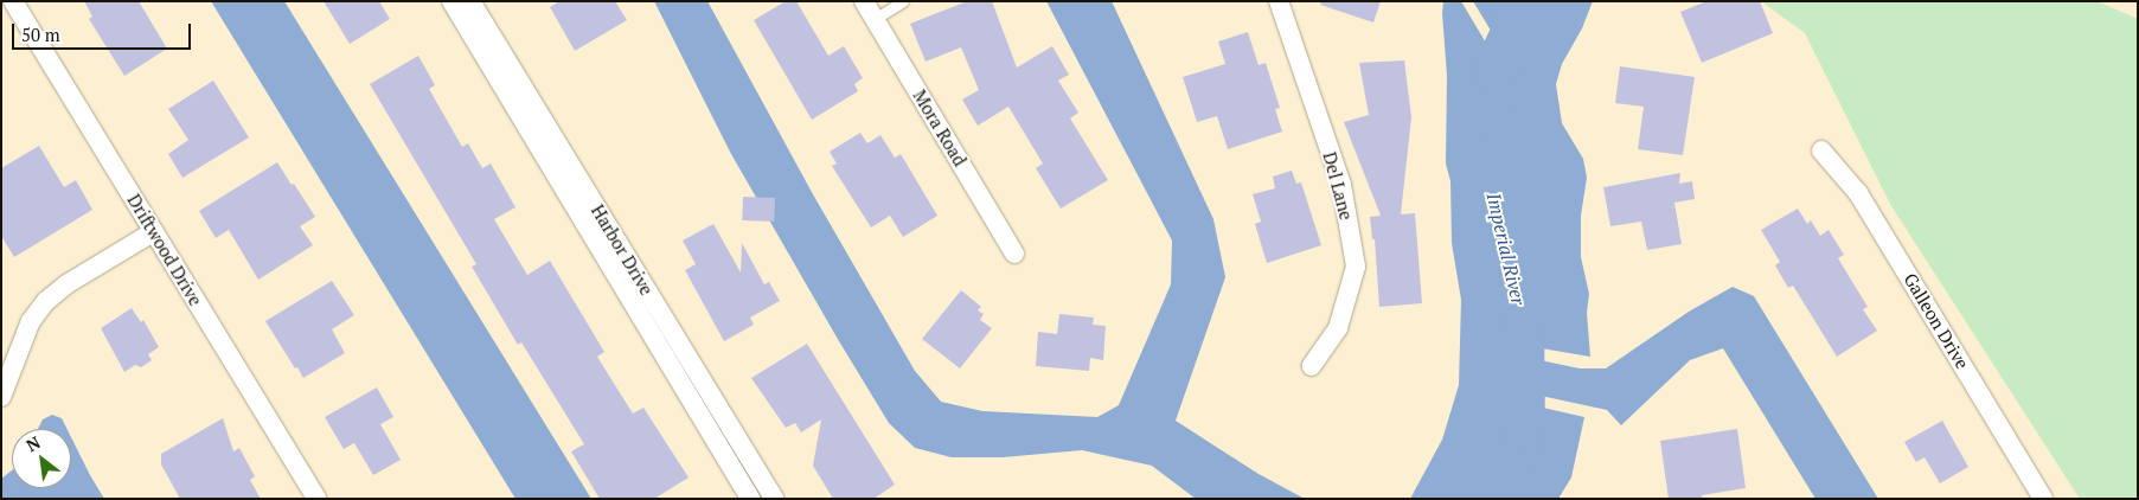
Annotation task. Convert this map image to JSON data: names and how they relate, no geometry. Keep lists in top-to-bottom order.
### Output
{
  "streets": {
    "street": [
      "Mora Road",
      "Del Lane",
      "Driftwood Drive",
      "Harbor Drive",
      "Galleon Drive"
    ]
  },
  "water": ["Imperial River"],
  "scale_bar": "50 m",
  "north": "top left"
}
